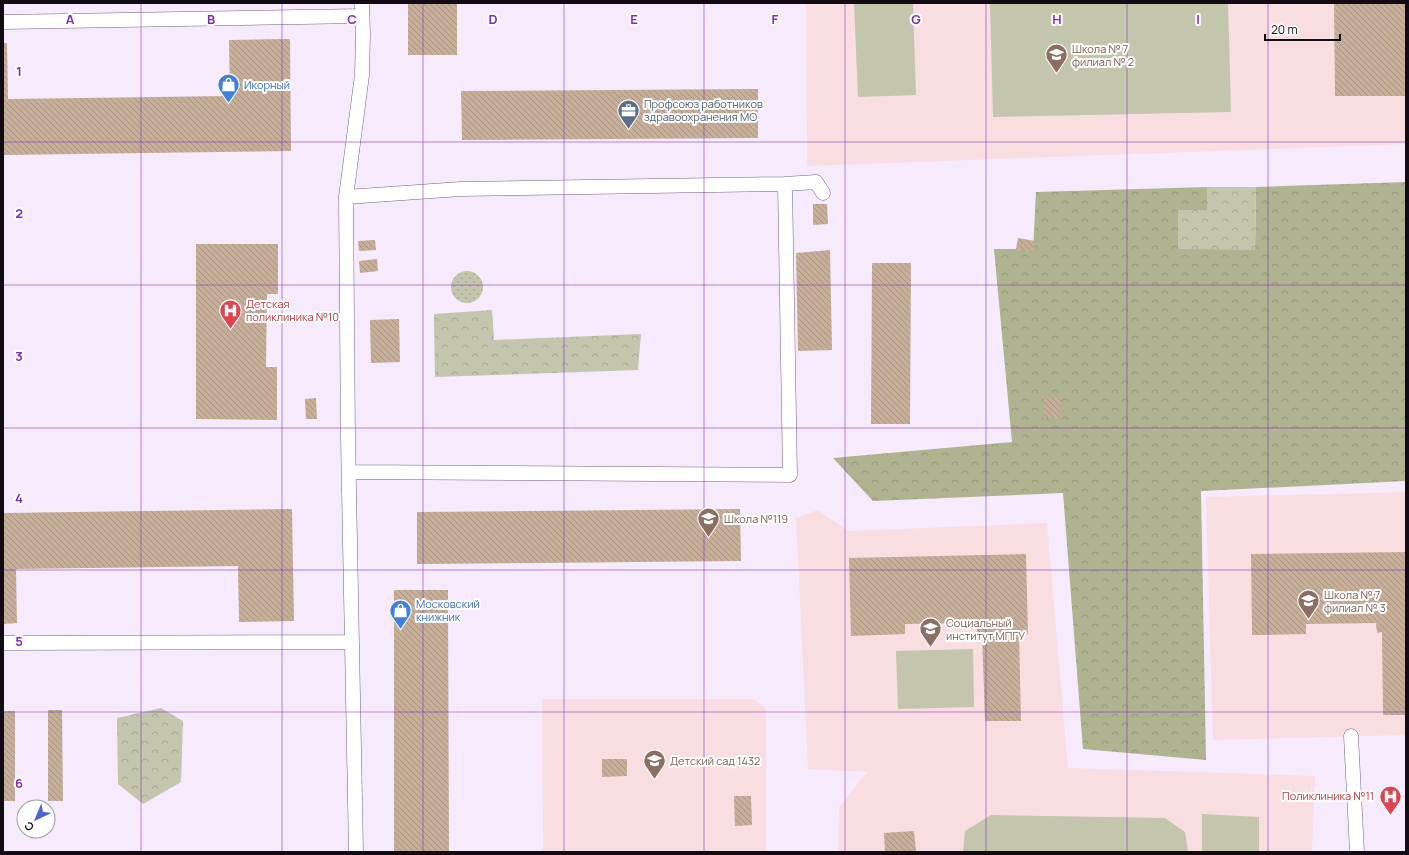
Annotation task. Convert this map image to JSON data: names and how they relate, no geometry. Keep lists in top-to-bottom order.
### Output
{
  "places": {
    "school or university": [
      "Школа № 7 филиал № 2",
      "Школа №119",
      "Школа № 7 филиал № 3",
      "Социальный институт МПГУ",
      "Детский сад 1432"
    ],
    "shop": ["Икорный", "Московский книжник"],
    "office": ["Профсоюз работников здравоохранения МО"],
    "hospital": ["Детская поликлиника №10", "Поликлиника №11"]
  },
  "scale_bar": "20 m",
  "north": "bottom left",
  "grid": {
    "columns": [
      "A",
      "B",
      "C",
      "D",
      "E",
      "F",
      "G",
      "H",
      "I"
    ],
    "rows": [
      "1",
      "2",
      "3",
      "4",
      "5",
      "6"
    ]
  }
}
